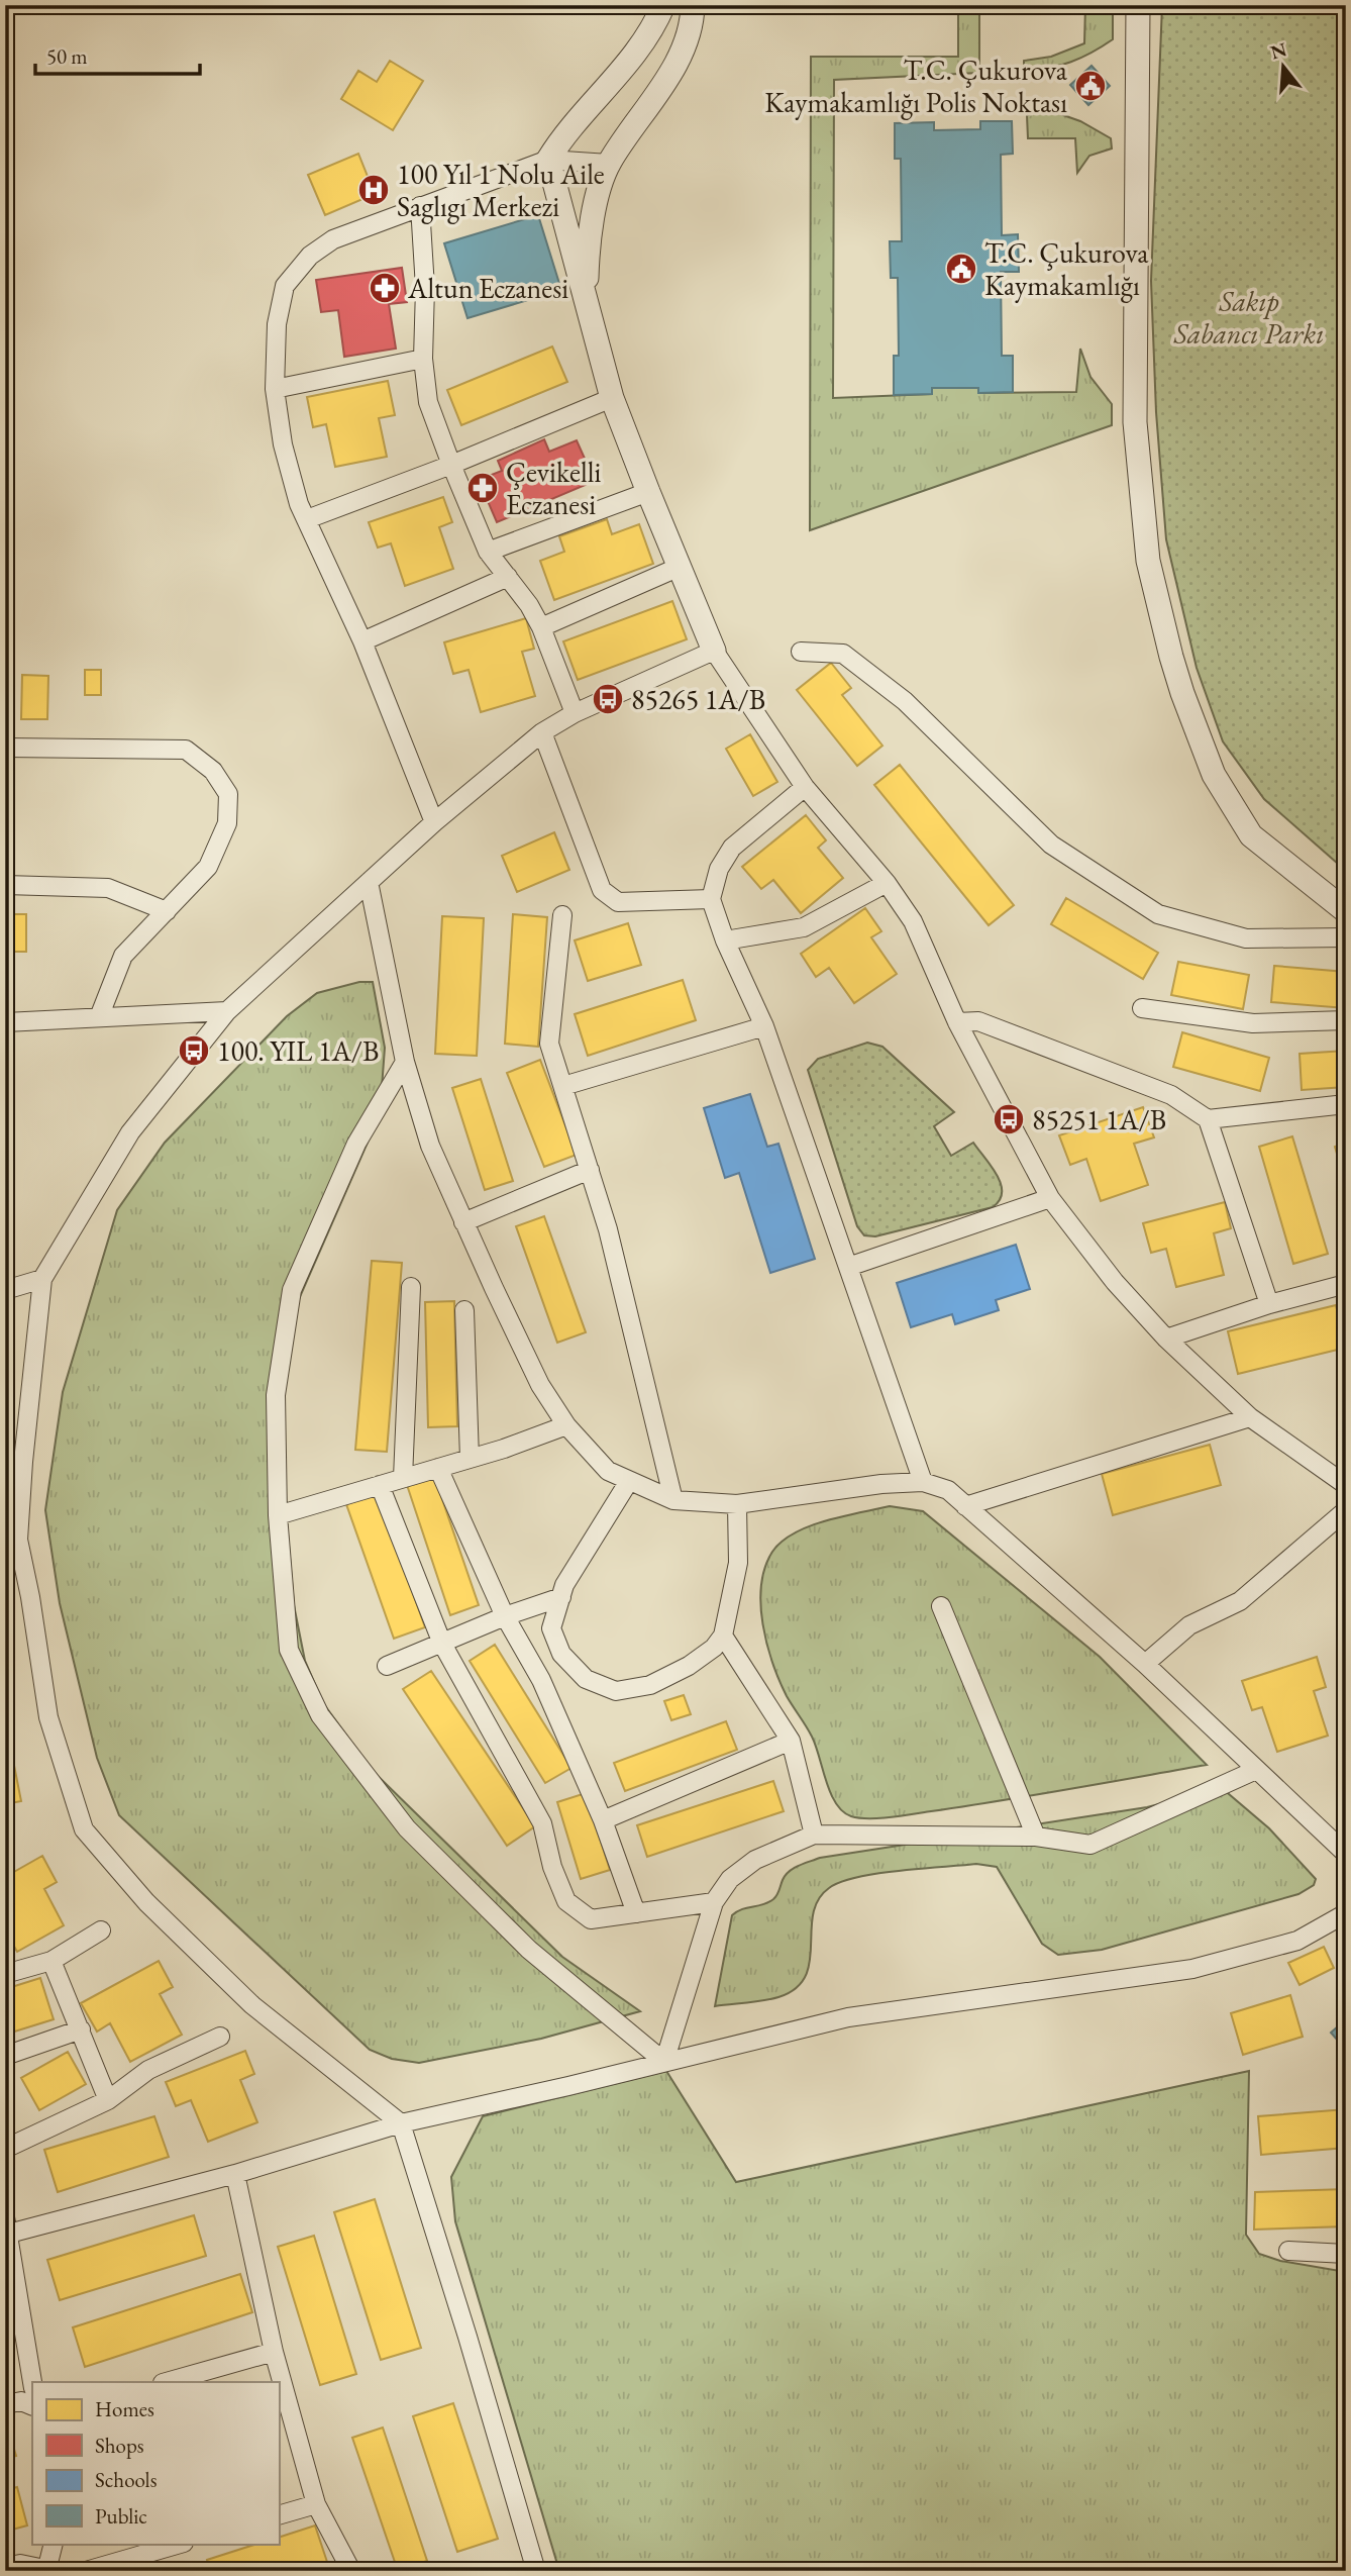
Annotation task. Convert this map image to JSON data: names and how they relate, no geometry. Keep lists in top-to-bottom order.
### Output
{
  "parks": ["Sakıp Sabancı Parkı"],
  "places": {
    "public building": ["T.C. Çukurova Kaymakamlığı Polis Noktası", "T.C. Çukurova Kaymakamlığı"],
    "hospital": ["100 Yıl 1 Nolu Aile Saglıgı Merkezi"],
    "pharmacy": ["Altun Eczanesi", "Çevikelli Eczanesi"],
    "bus stop": ["85265 1A/B", "100. YIL 1A/B", "85251 1A/B"]
  },
  "legend": [
    "Homes",
    "Shops",
    "Schools",
    "Public"
  ],
  "scale_bar": "50 m",
  "north": "top"
}
